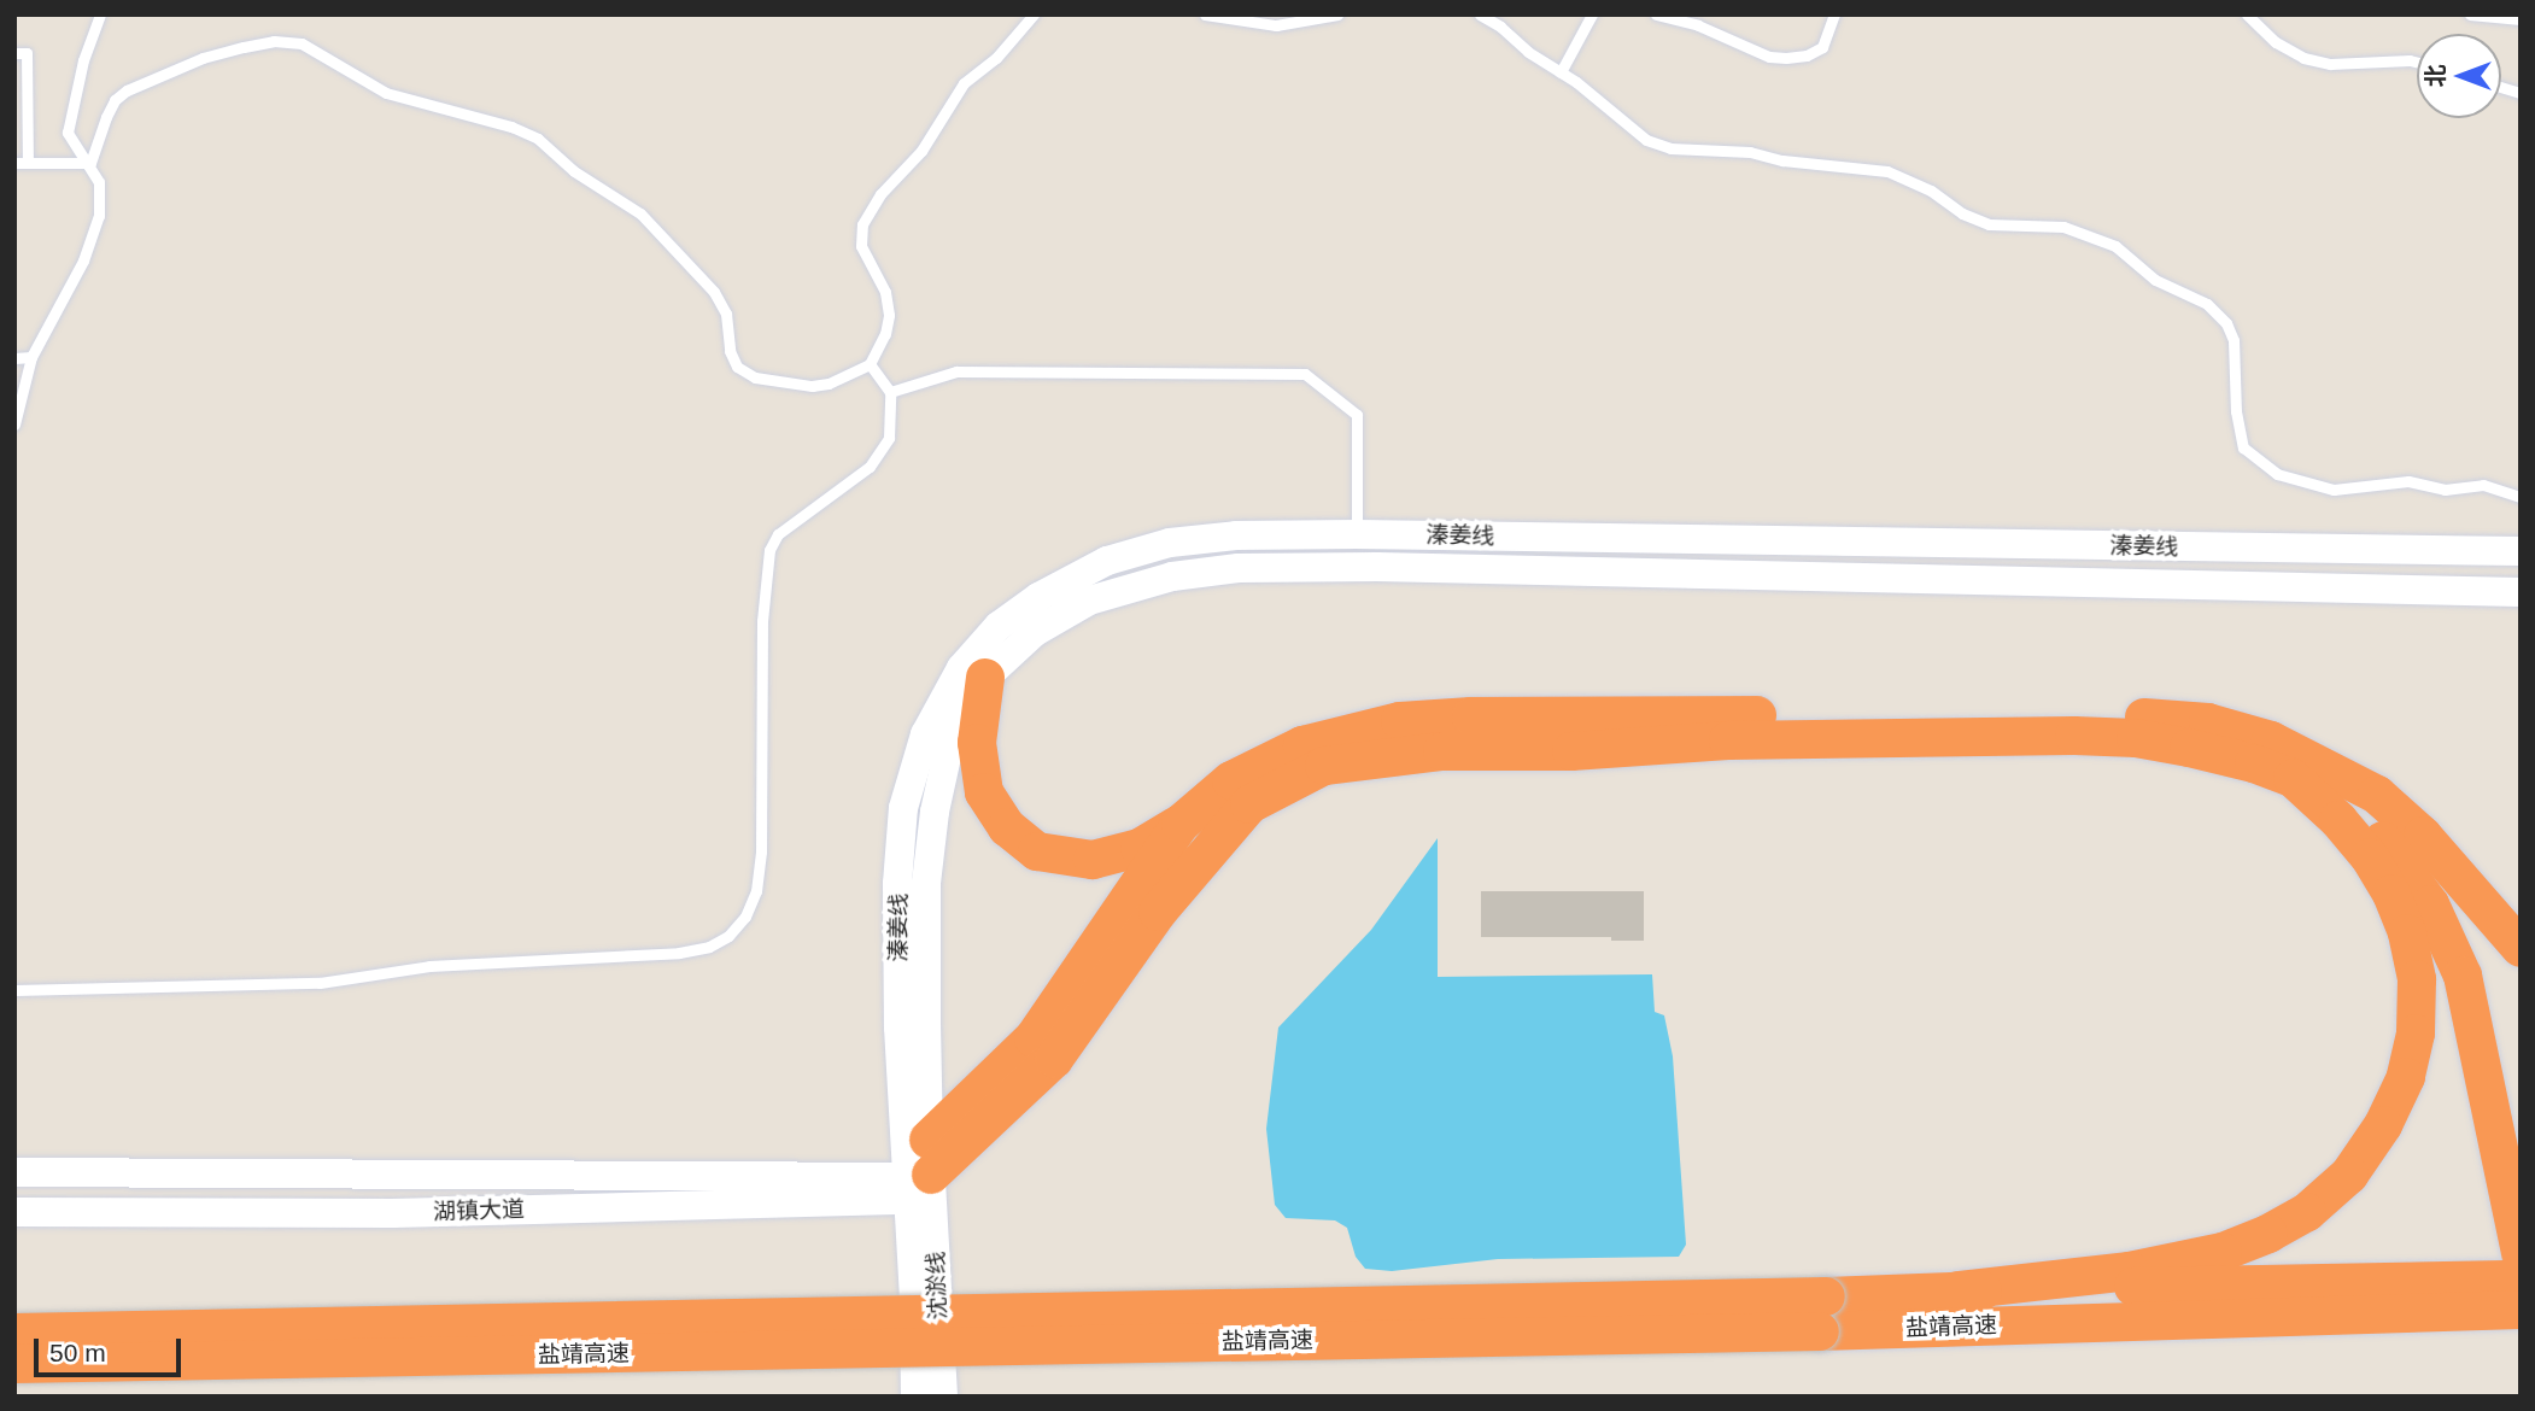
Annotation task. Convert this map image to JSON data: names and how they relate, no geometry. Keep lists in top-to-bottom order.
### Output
{
  "streets": {
    "highway": ["盐靖高速"],
    "main road": ["溱姜线", "湖镇大道", "沈淤线"]
  },
  "crossings": [
    ["溱姜线", "湖镇大道"],
    ["溱姜线", "沈淤线"],
    ["湖镇大道", "沈淤线"]
  ],
  "scale_bar": "50 m",
  "north": "left"
}
